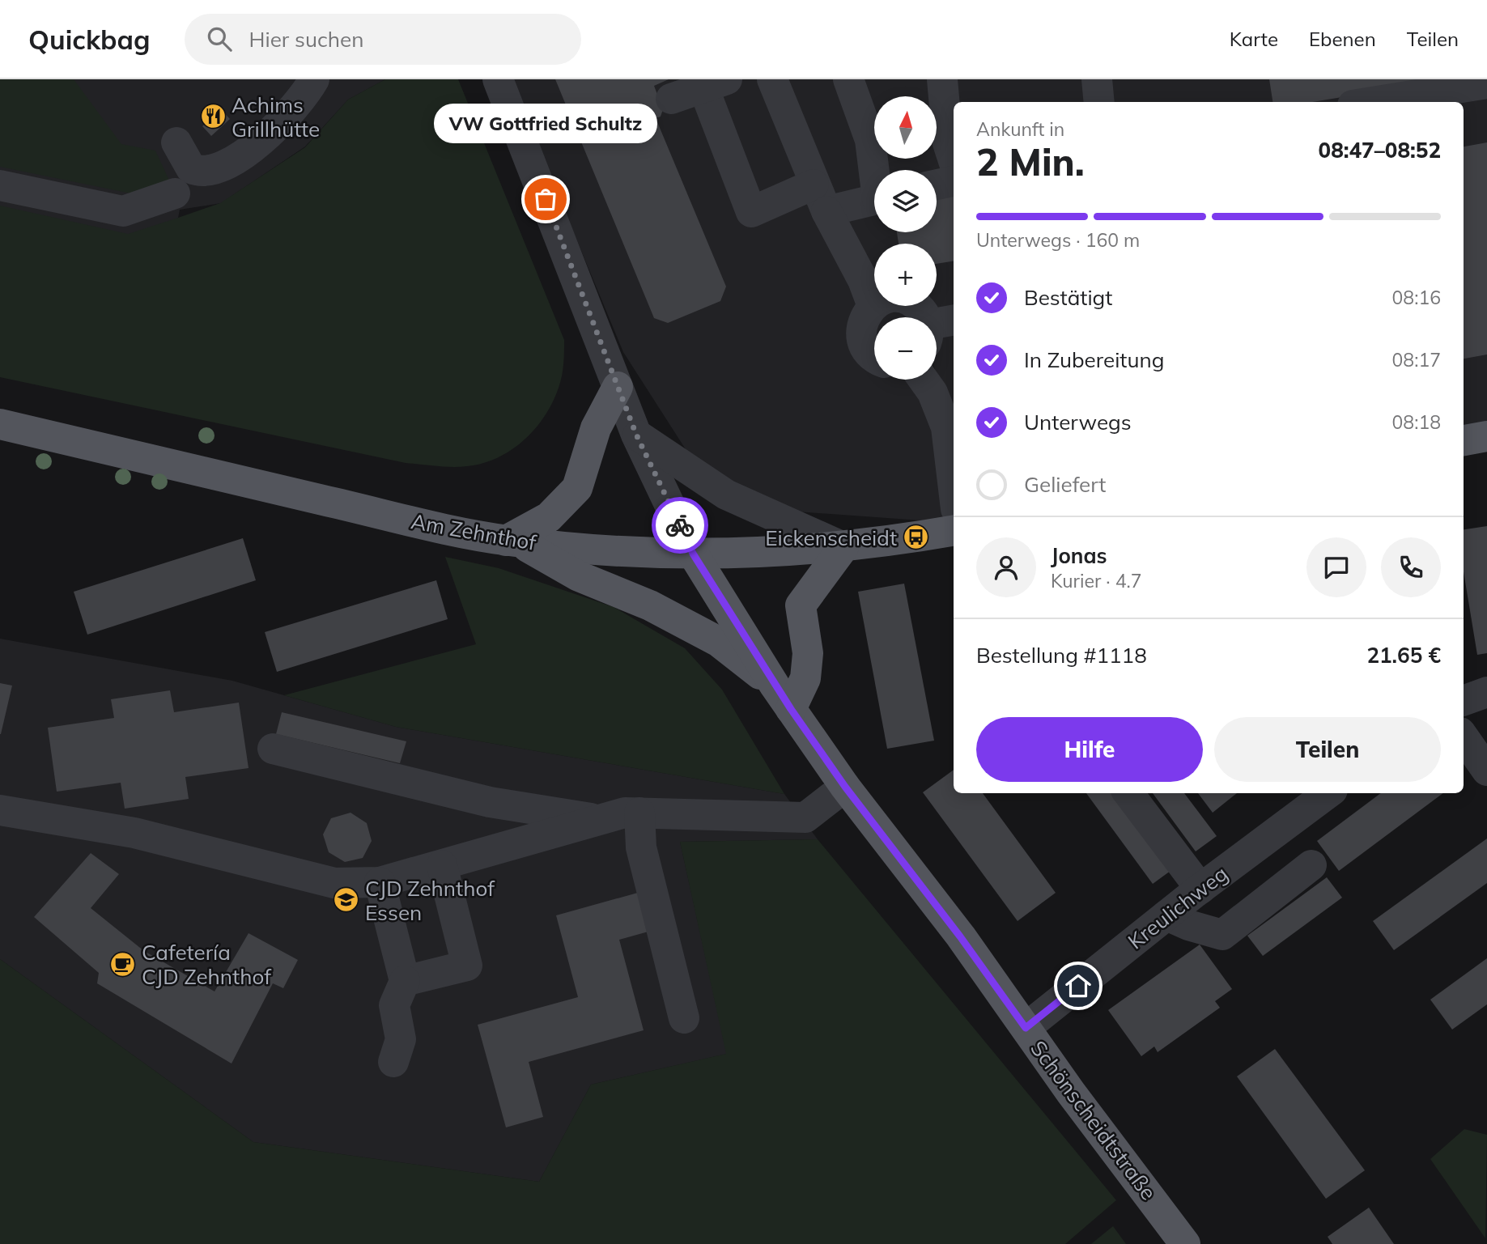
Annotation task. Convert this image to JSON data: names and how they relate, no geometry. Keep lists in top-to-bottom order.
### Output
{
  "streets": {
    "main road": ["Am Zehnthof", "Schönscheidtstraße"],
    "street": ["Kreulichweg"]
  },
  "crossings": [
    ["Am Zehnthof", "Schönscheidtstraße"],
    ["Kreulichweg", "Schönscheidtstraße"]
  ],
  "places": {
    "restaurant": ["Achims Grillhütte"],
    "other": ["VW Gottfried Schultz"],
    "bus stop": ["Eickenscheidt"],
    "school or university": ["CJD Zehnthof Essen"],
    "cafe": ["Cafetería CJD Zehnthof"]
  },
  "north": "top",
  "page": {
    "header": "Quickbag",
    "search": "Hier suchen",
    "nav": ["Karte", "Ebenen", "Teilen"],
    "map_buttons": ["+", "−"],
    "heading": ["2 Min.", "Ankunft in", "08:47–08:52"],
    "panel": [
      "Jonas",
      "Kurier · 4.7",
      "Bestellung #1118",
      "21.65 €"
    ],
    "bubble": "VW Gottfried Schultz",
    "bar": "Unterwegs · 160 m",
    "list": [
      ["Bestätigt", "08:16"],
      ["In Zubereitung", "08:17"],
      ["Unterwegs", "08:18"],
      "Geliefert"
    ],
    "buttons": ["Hilfe", "Teilen"]
  }
}
